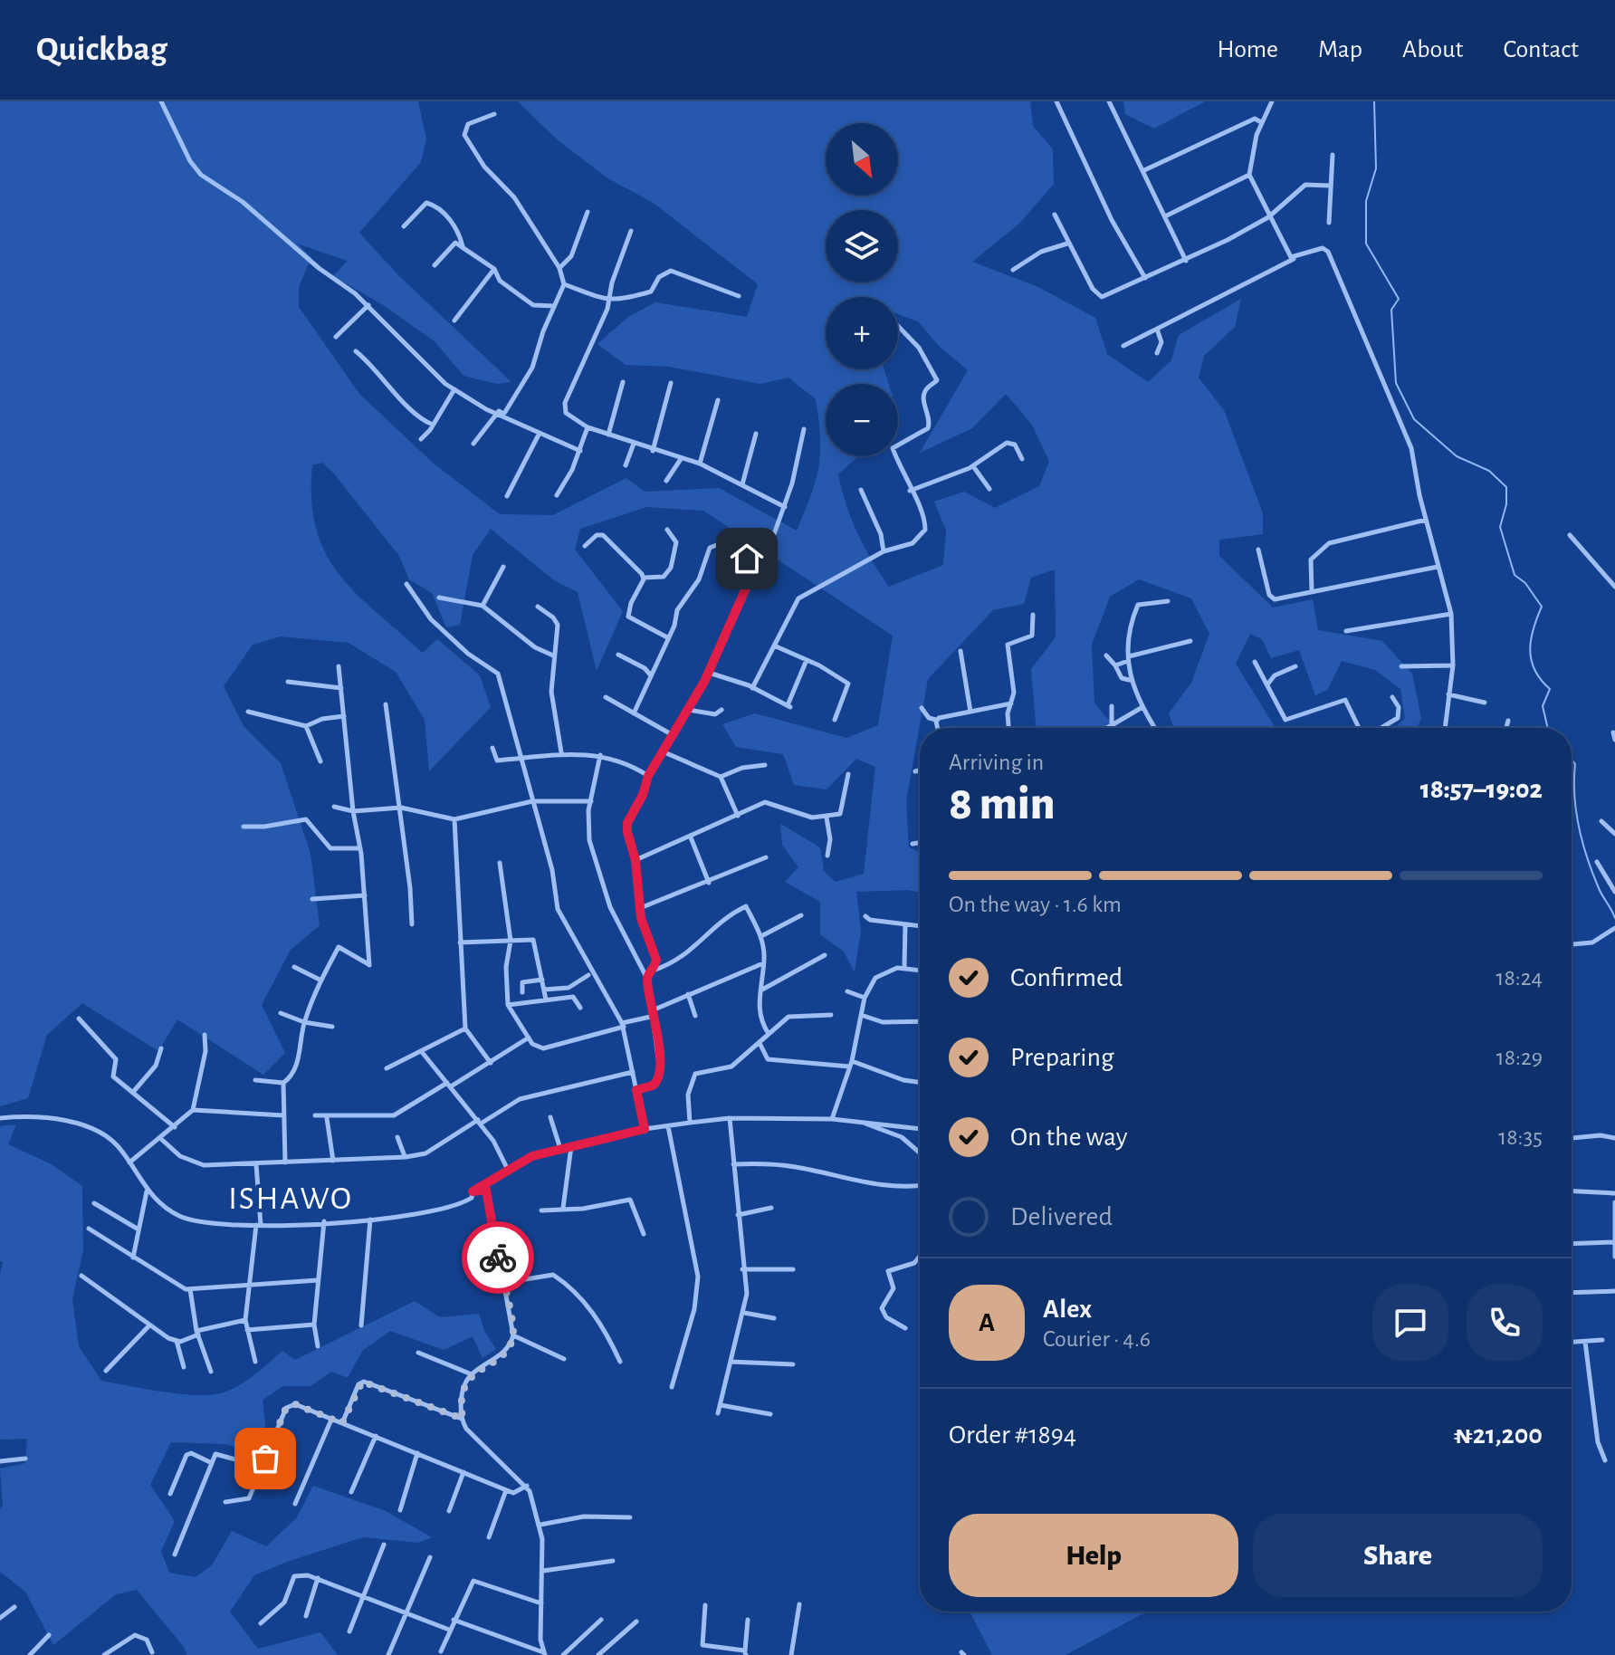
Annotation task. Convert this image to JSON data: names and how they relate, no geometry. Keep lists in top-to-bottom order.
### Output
{
  "districts": ["ISHAWO"],
  "north": "bottom right",
  "page": {
    "header": "Quickbag",
    "nav": [
      "Home",
      "Map",
      "About",
      "Contact"
    ],
    "map_buttons": ["+", "−"],
    "heading": ["8 min", "Arriving in", "18:57–19:02"],
    "panel": [
      "Alex",
      "Courier · 4.6",
      "Order #1894",
      "₦21,200"
    ],
    "bar": "On the way · 1.6 km",
    "list": [
      ["Confirmed", "18:24"],
      ["Preparing", "18:29"],
      ["On the way", "18:35"],
      "Delivered"
    ],
    "round": "A",
    "buttons": ["Help", "Share"]
  }
}
